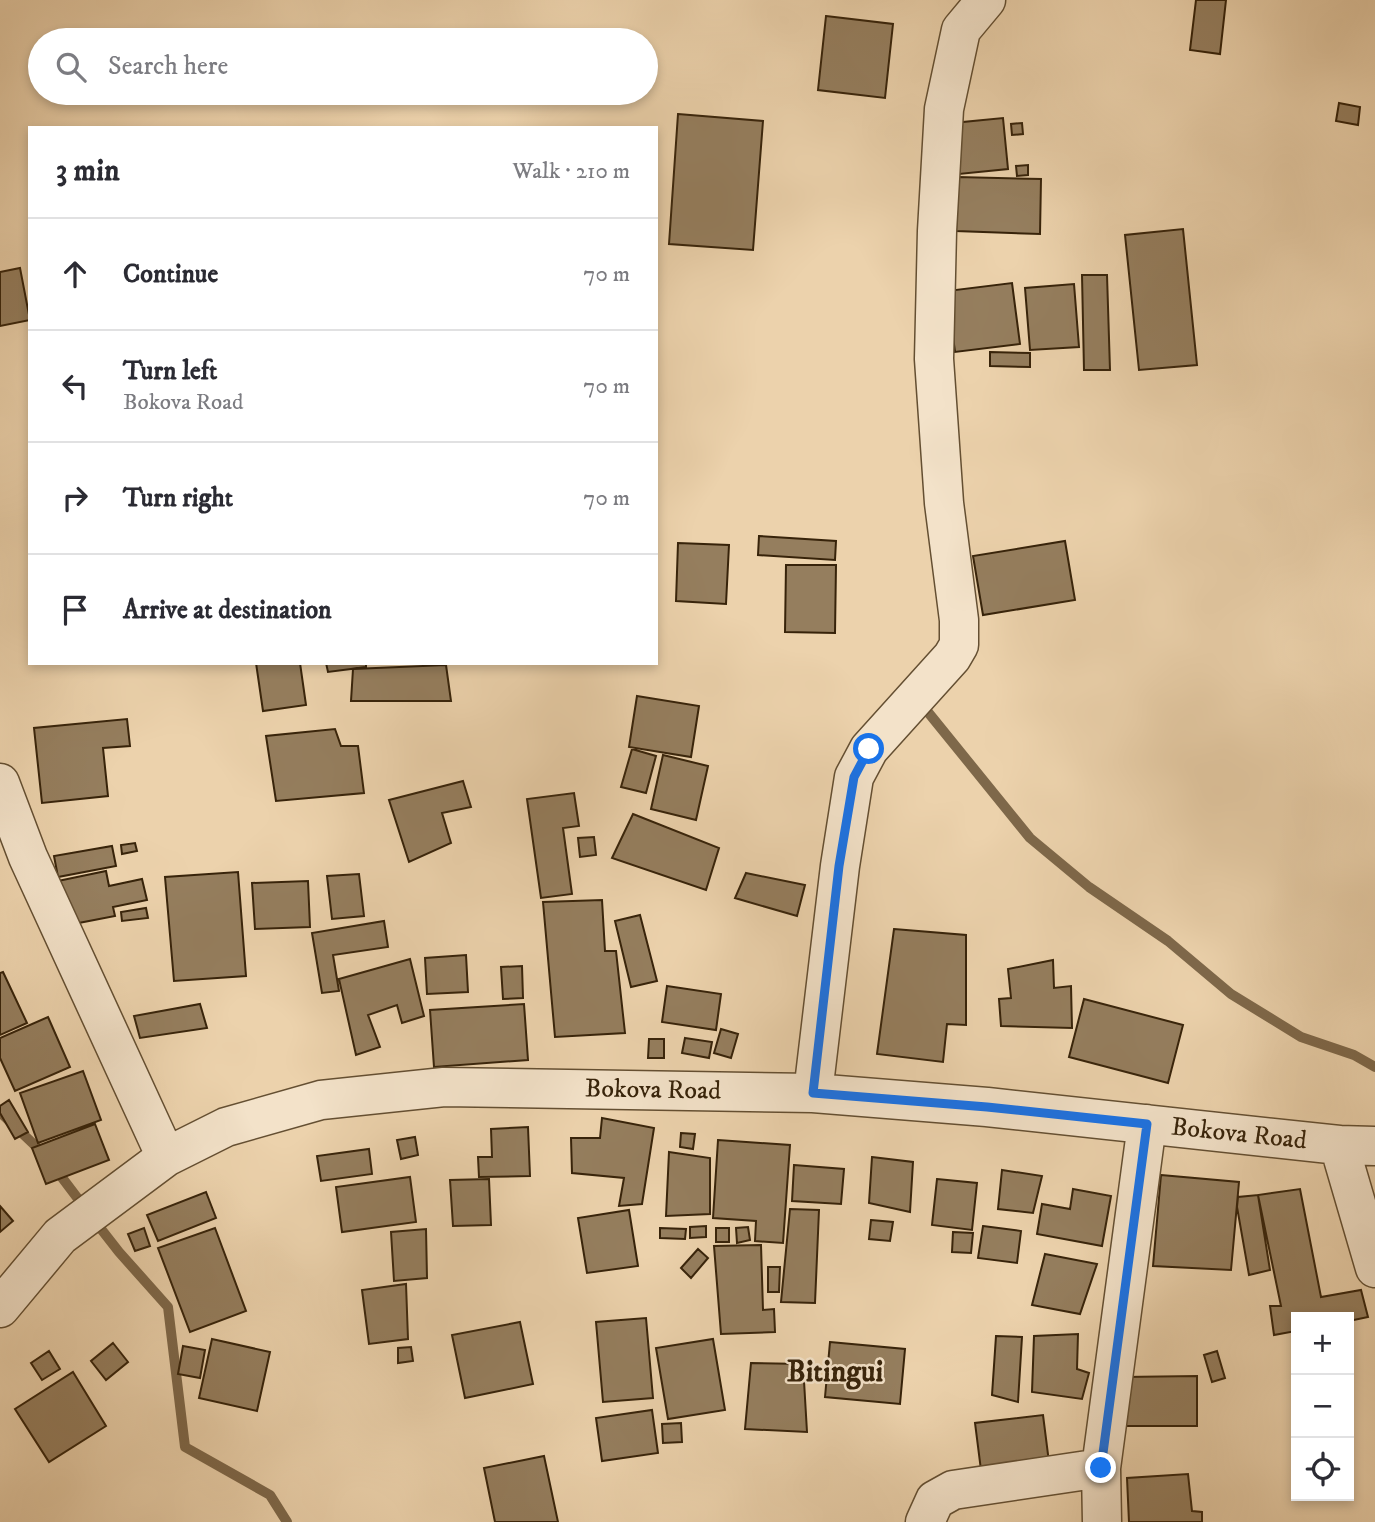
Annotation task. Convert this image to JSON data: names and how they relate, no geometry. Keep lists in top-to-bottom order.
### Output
{
  "streets": {
    "street": ["Bokova Road"]
  },
  "districts": ["Bitingui"],
  "page": {
    "search": "Search here",
    "heading": ["3 min", "Walk · 210 m"],
    "list": [
      ["Continue", "70 m"],
      ["Turn left", "Bokova Road", "70 m"],
      ["Turn right", "70 m"],
      "Arrive at destination"
    ],
    "map_buttons": ["+", "−"]
  }
}
